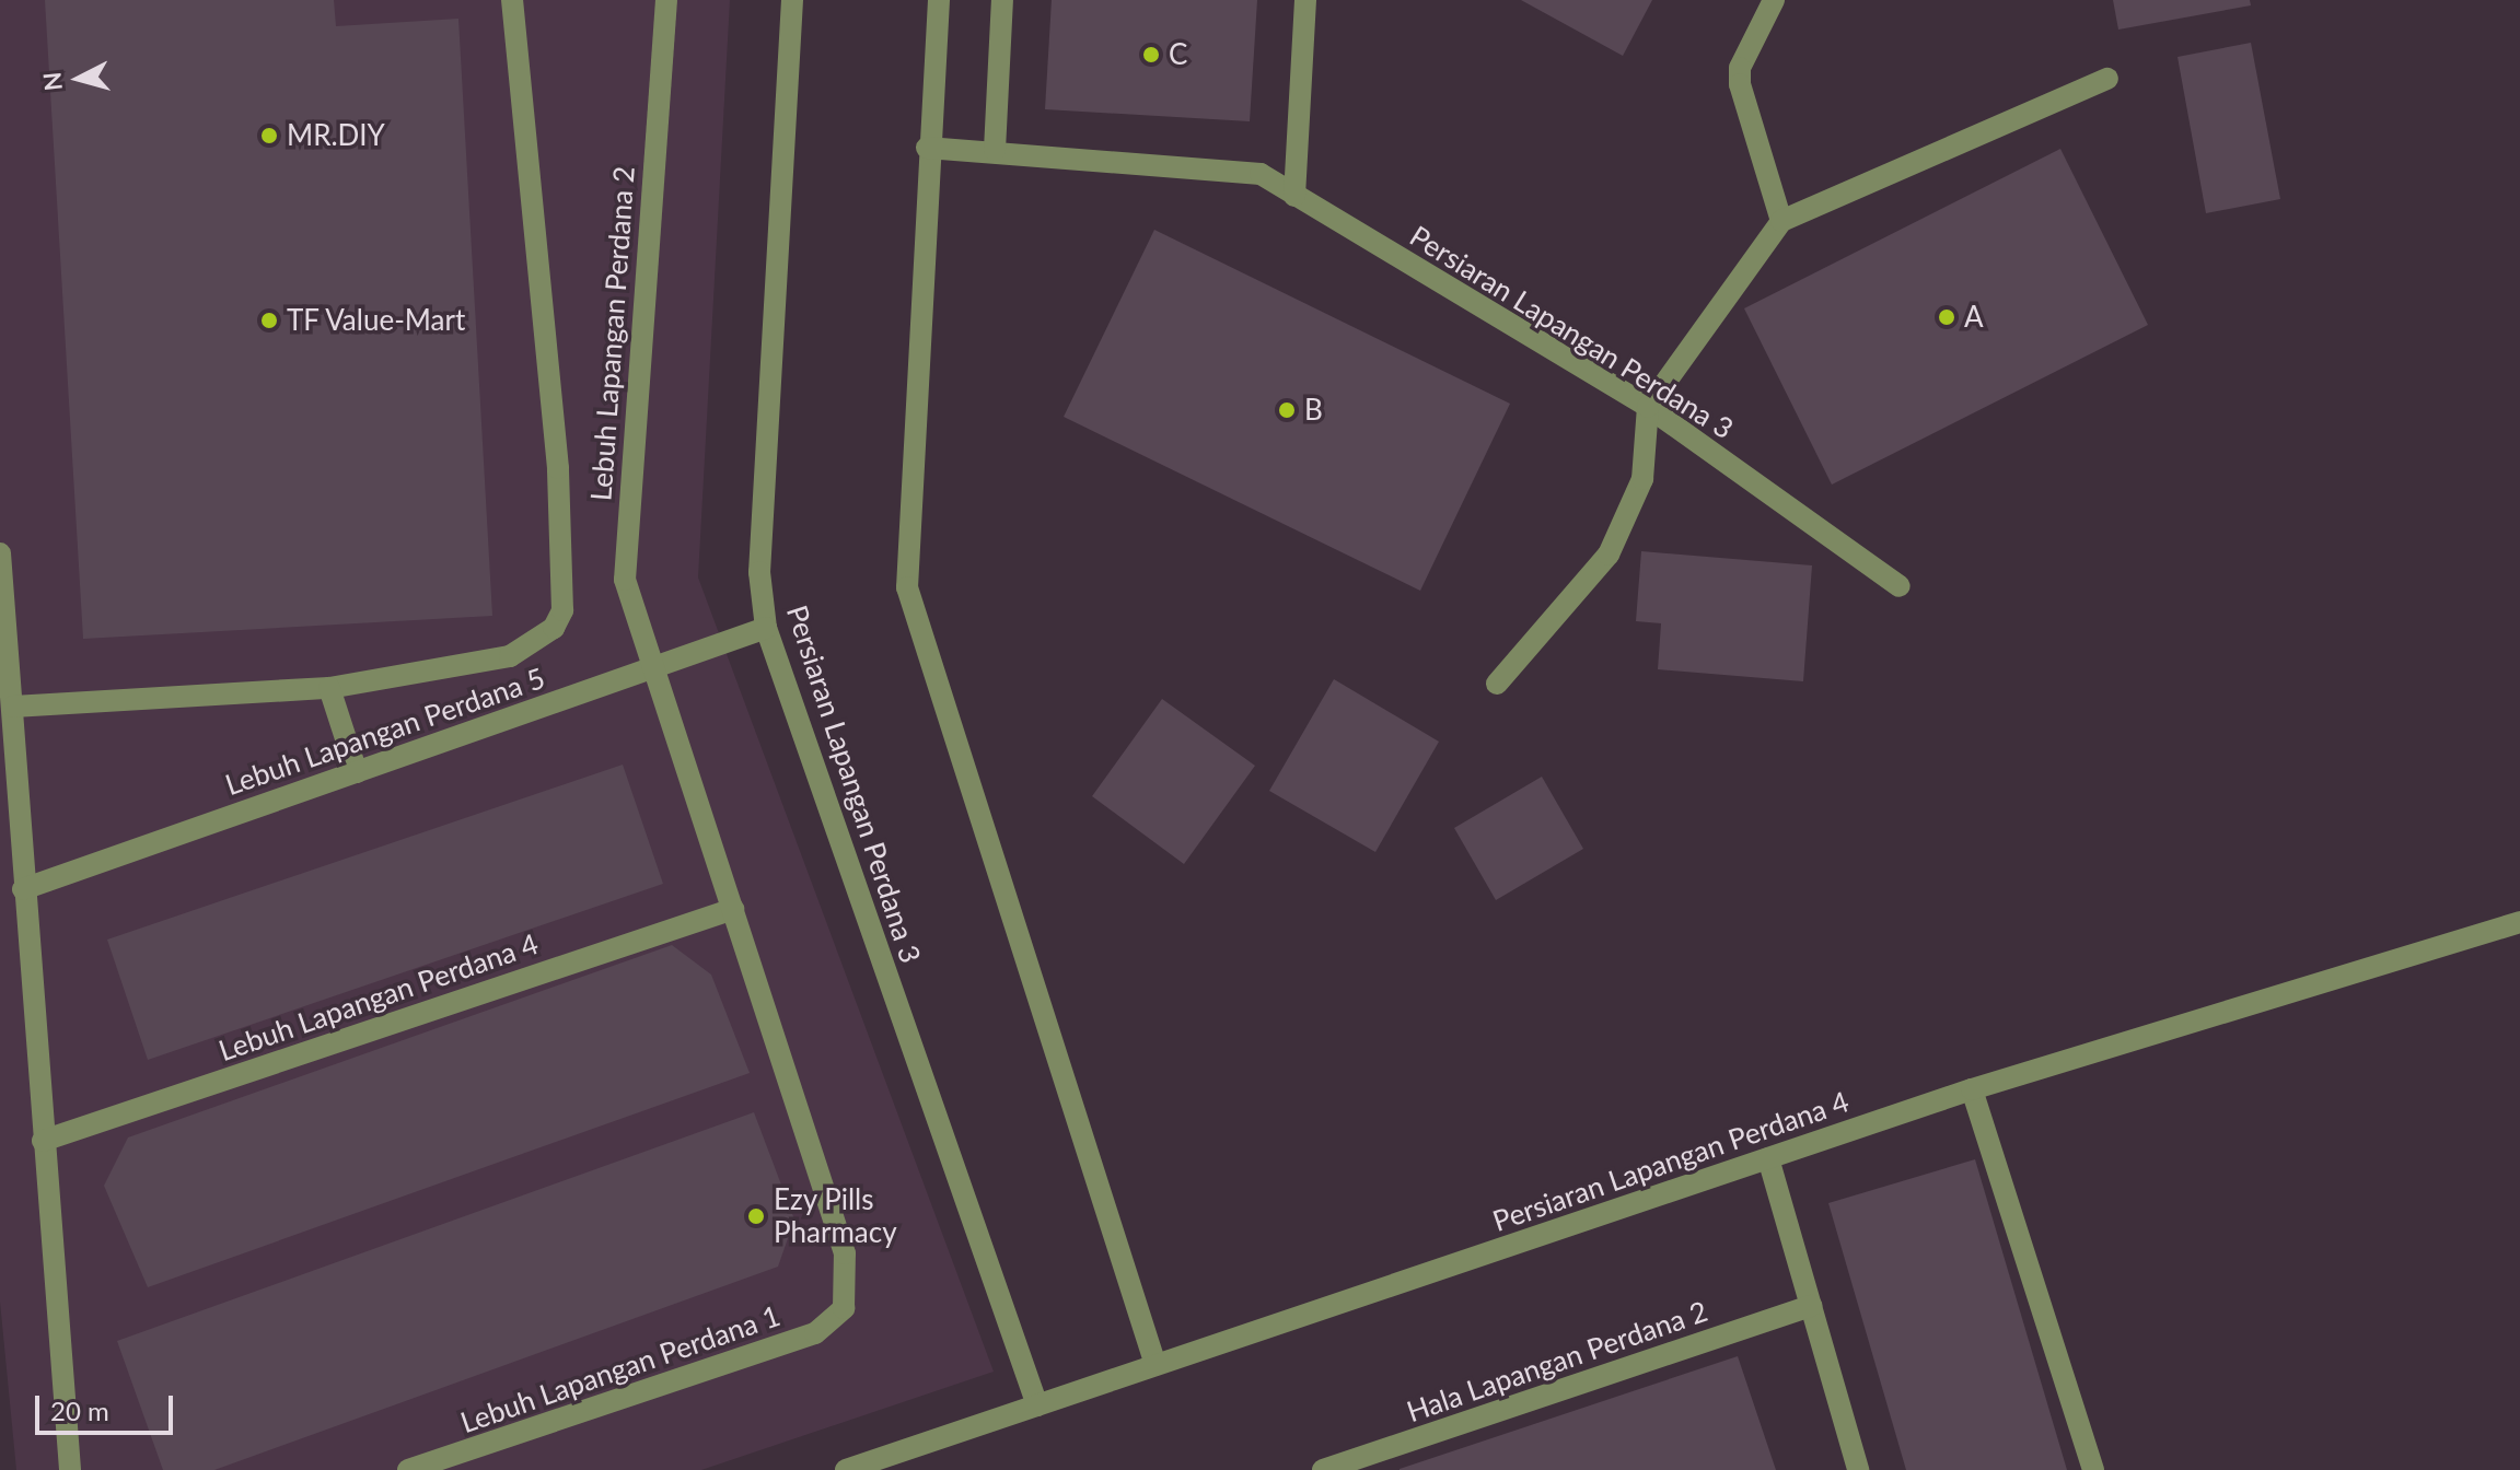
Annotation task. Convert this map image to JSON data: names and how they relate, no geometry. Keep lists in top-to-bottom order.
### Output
{
  "streets": {
    "street": [
      "Persiaran Lapangan Perdana 3",
      "Lebuh Lapangan Perdana 2",
      "Lebuh Lapangan Perdana 5",
      "Lebuh Lapangan Perdana 4",
      "Persiaran Lapangan Perdana 4",
      "Hala Lapangan Perdana 2",
      "Lebuh Lapangan Perdana 1"
    ]
  },
  "crossings": [
    ["Persiaran Lapangan Perdana 3", "Lebuh Lapangan Perdana 5"],
    ["Persiaran Lapangan Perdana 3", "Persiaran Lapangan Perdana 4"],
    ["Lebuh Lapangan Perdana 2", "Lebuh Lapangan Perdana 5"],
    ["Lebuh Lapangan Perdana 2", "Lebuh Lapangan Perdana 4"],
    ["Lebuh Lapangan Perdana 2", "Lebuh Lapangan Perdana 1"]
  ],
  "places": [
    "C",
    "MR.DIY",
    "A",
    "TF Value-Mart",
    "B",
    "Ezy Pills Pharmacy"
  ],
  "scale_bar": "20 m",
  "north": "left"
}
